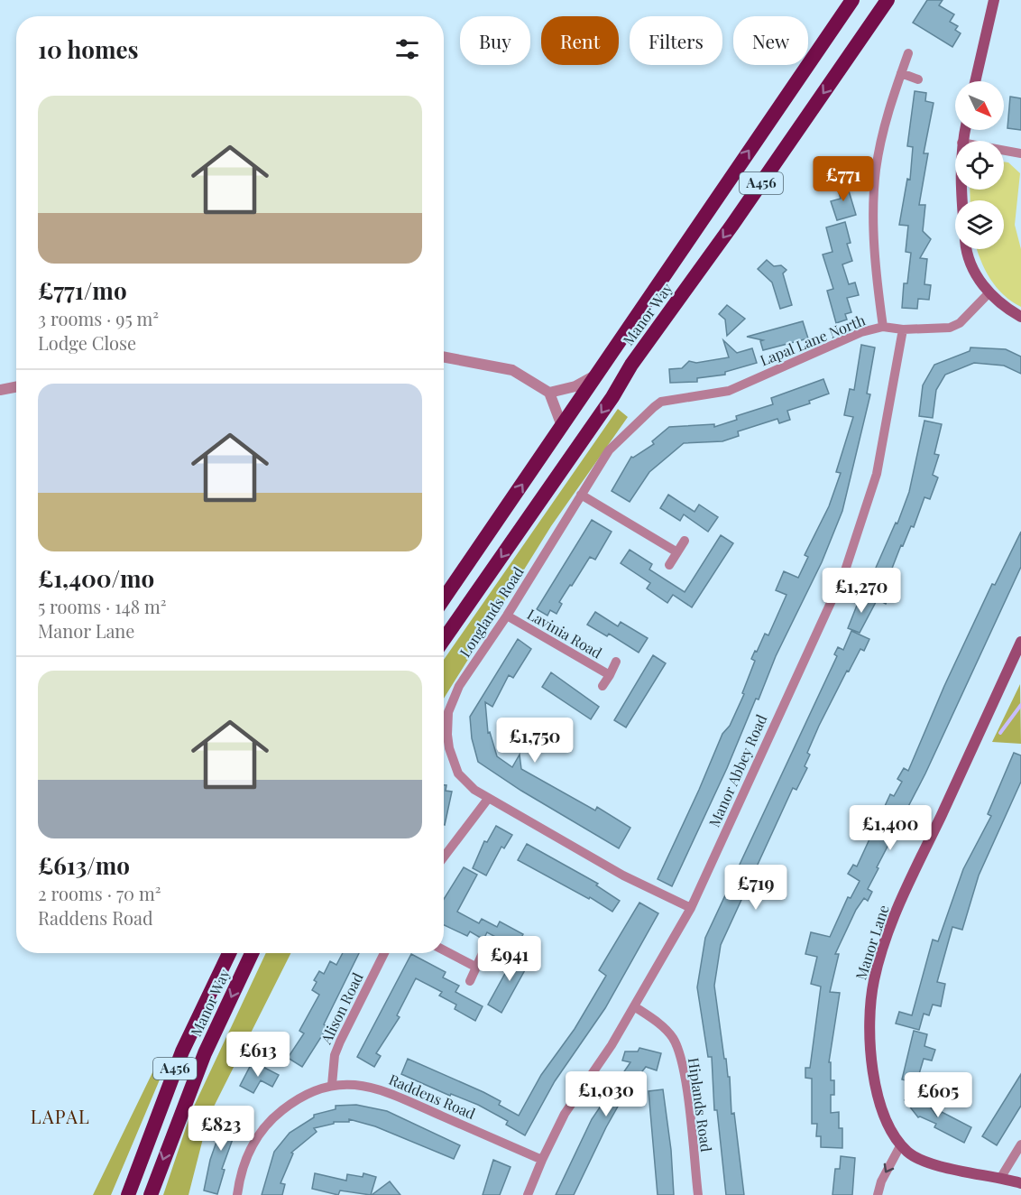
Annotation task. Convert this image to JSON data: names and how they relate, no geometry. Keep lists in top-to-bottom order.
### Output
{
  "streets": {
    "highway": ["A456", "Manor Way"],
    "main road": ["Manor Lane"],
    "street": [
      "Lapal Lane North",
      "Longlands Road",
      "Lavinia Road",
      "Manor Abbey Road",
      "Alison Road",
      "Raddens Road",
      "Hiplands Road"
    ]
  },
  "crossings": [
    ["Lapal Lane North", "Longlands Road"],
    ["Lapal Lane North", "Manor Abbey Road"],
    ["Longlands Road", "Lavinia Road"],
    ["Longlands Road", "Manor Abbey Road"],
    ["Manor Abbey Road", "Raddens Road"],
    ["Manor Abbey Road", "Hiplands Road"],
    ["Alison Road", "Raddens Road"]
  ],
  "districts": ["LAPAL"],
  "north": "bottom right",
  "page": {
    "chip": [
      "Buy",
      "Rent",
      "Filters",
      "New"
    ],
    "heading": "10 homes",
    "list": [
      {
        "name": "£771/mo",
        "note": "3 rooms · 95 m² · Lodge Close"
      },
      {
        "name": "£1,400/mo",
        "note": "5 rooms · 148 m² · Manor Lane"
      },
      {
        "name": "£613/mo",
        "note": "2 rooms · 70 m² · Raddens Road"
      }
    ],
    "price": [
      "£771",
      "£1,270",
      "£1,750",
      "£1,400",
      "£719",
      "£941",
      "£613",
      "£1,030",
      "£605",
      "£823"
    ]
  }
}
